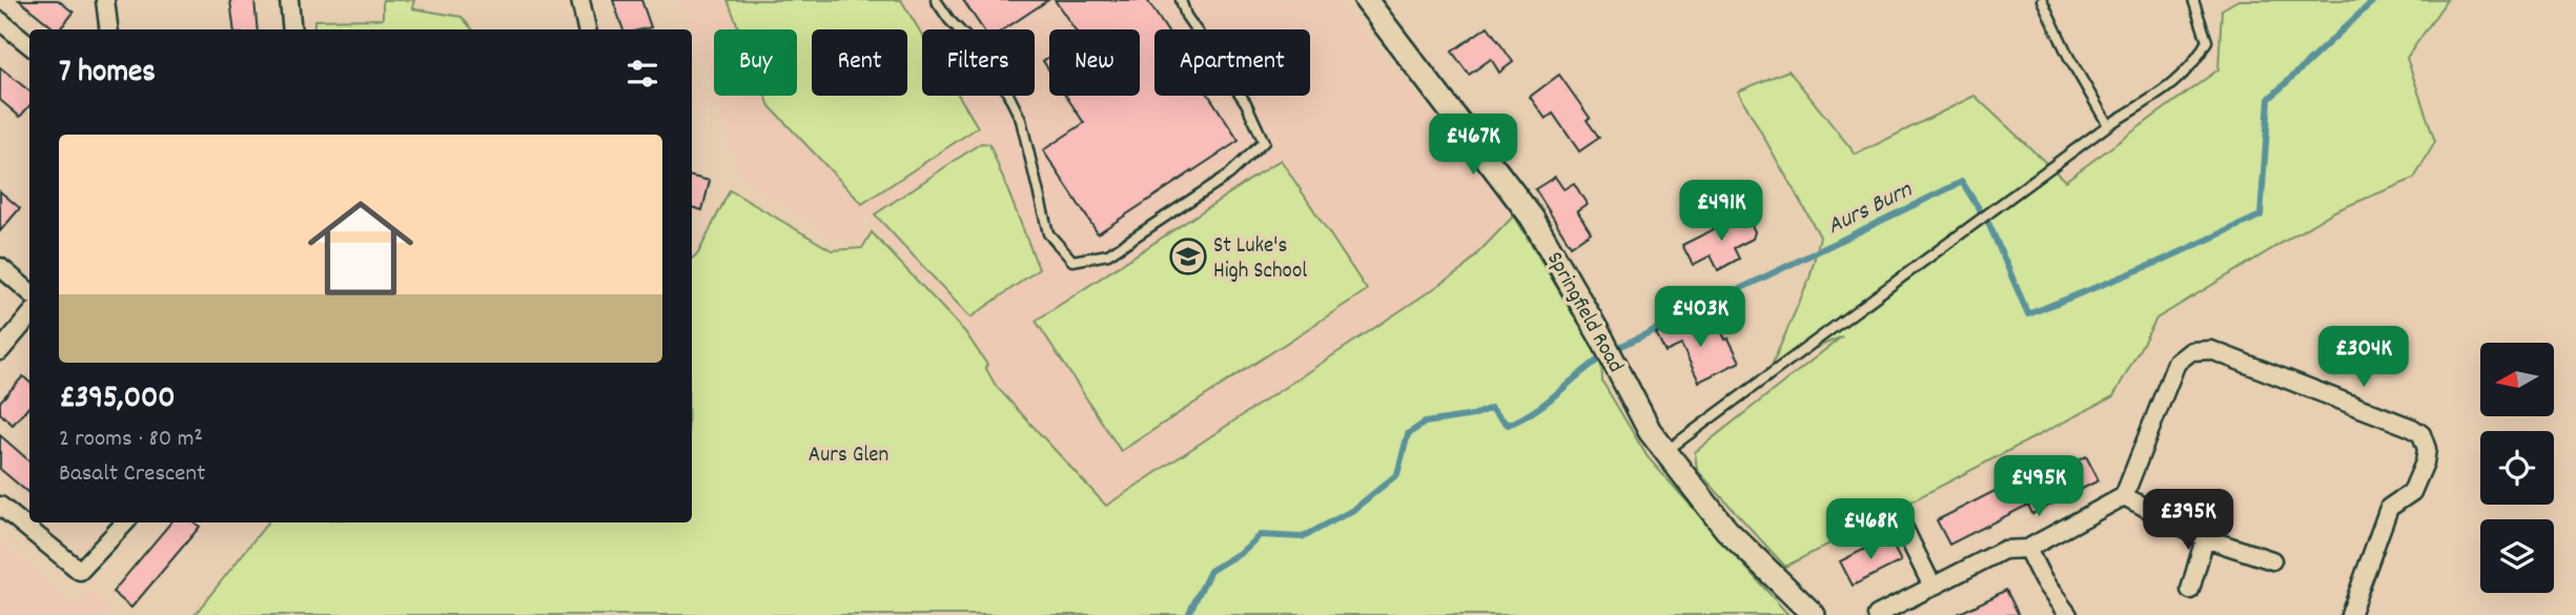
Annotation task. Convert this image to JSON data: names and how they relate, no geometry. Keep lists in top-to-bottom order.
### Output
{
  "streets": {
    "street": ["Springfield Road"]
  },
  "water": ["Aurs Burn"],
  "parks": ["Aurs Glen"],
  "places": {
    "school or university": ["St Luke's High School"]
  },
  "north": "left",
  "page": {
    "chip": [
      "Buy",
      "Rent",
      "Filters",
      "New",
      "Apartment"
    ],
    "heading": "7 homes",
    "price": [
      "£467K",
      "£491K",
      "£403K",
      "£304K",
      "£495K",
      "£395K",
      "£468K"
    ],
    "list": [
      {
        "name": "£395,000",
        "note": "2 rooms · 80 m² · Basalt Crescent"
      }
    ]
  }
}
